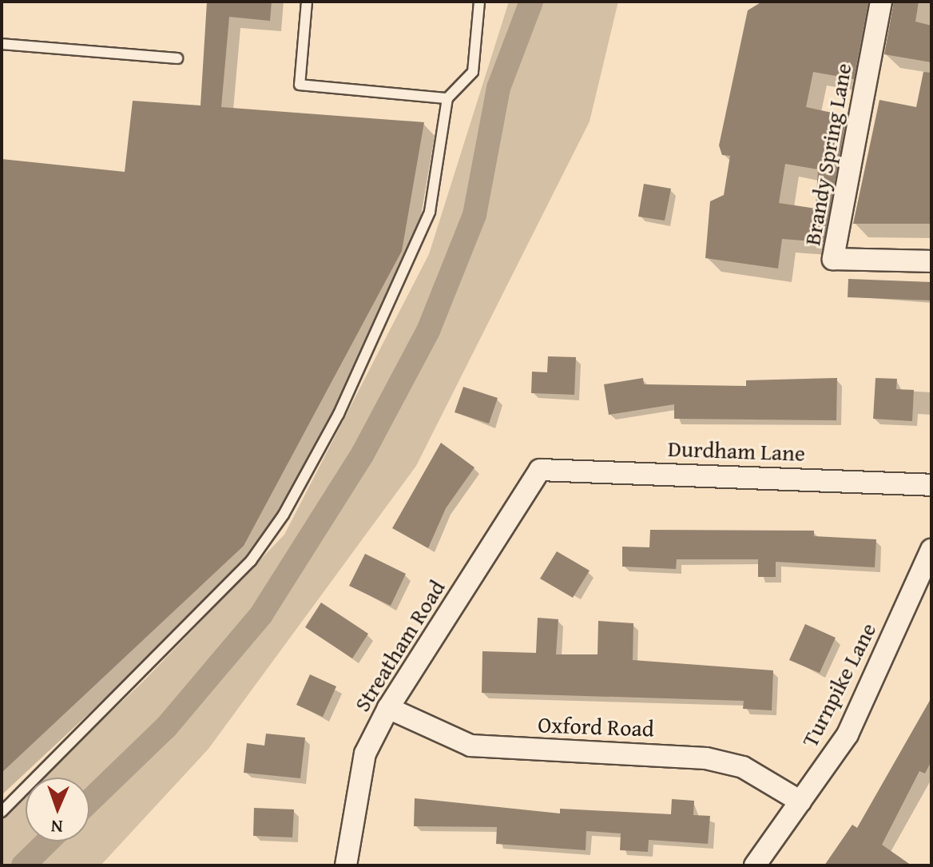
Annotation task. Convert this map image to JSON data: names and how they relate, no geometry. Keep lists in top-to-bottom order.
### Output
{
  "streets": {
    "street": [
      "Brandy Spring Lane",
      "Durdham Lane",
      "Streatham Road",
      "Turnpike Lane",
      "Oxford Road"
    ]
  },
  "crossings": [
    ["Durdham Lane", "Streatham Road"],
    ["Streatham Road", "Oxford Road"],
    ["Turnpike Lane", "Oxford Road"]
  ],
  "north": "bottom"
}
